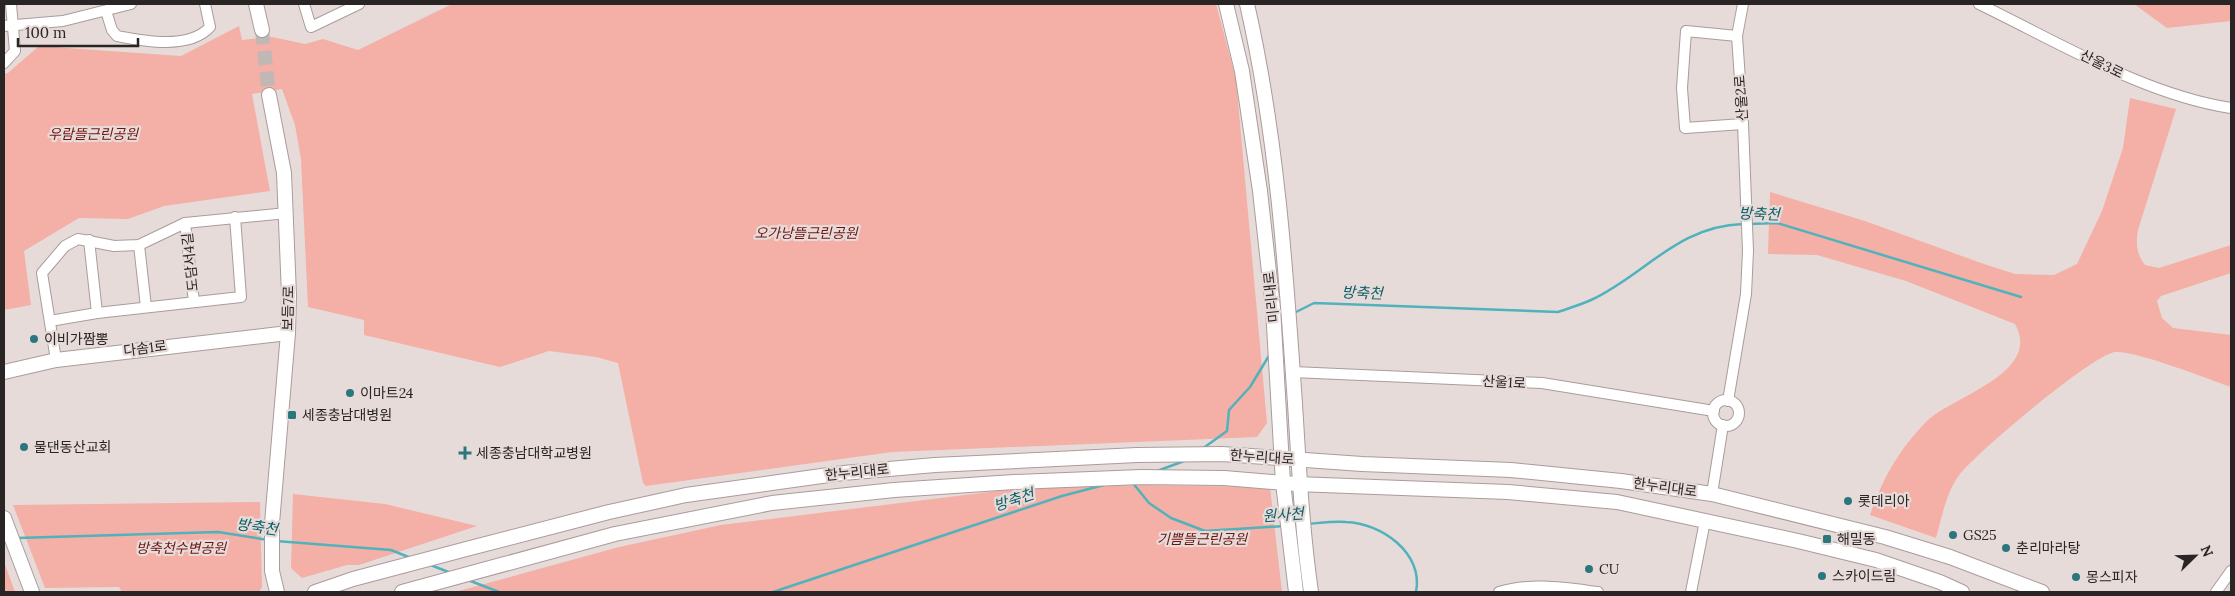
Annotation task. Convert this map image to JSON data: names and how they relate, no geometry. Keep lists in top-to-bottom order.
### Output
{
  "streets": {
    "street": [
      "산울3로",
      "산울2로",
      "도담서4길",
      "미리내로",
      "보듬7로",
      "다솜1로",
      "산울1로",
      "한누리대로"
    ]
  },
  "crossings": [
    ["산울2로", "산울1로"],
    ["도담서4길", "보듬7로"],
    ["도담서4길", "다솜1로"],
    ["미리내로", "산울1로"],
    ["미리내로", "한누리대로"],
    ["보듬7로", "다솜1로"]
  ],
  "water": ["방축천", "원사천"],
  "parks": [
    "우람뜰근린공원",
    "오가낭뜰근린공원",
    "기쁨뜰근린공원",
    "방축천수변공원"
  ],
  "places": {
    "other": [
      "이비가짬뽕",
      "이마트24",
      "물댄동산교회",
      "롯데리아",
      "GS25",
      "춘리마라탕",
      "CU",
      "스카이드림",
      "몽스피자"
    ],
    "transit": ["세종충남대병원", "해밀동"],
    "health": ["세종충남대학교병원"]
  },
  "scale_bar": "100 m",
  "north": "top right"
}
